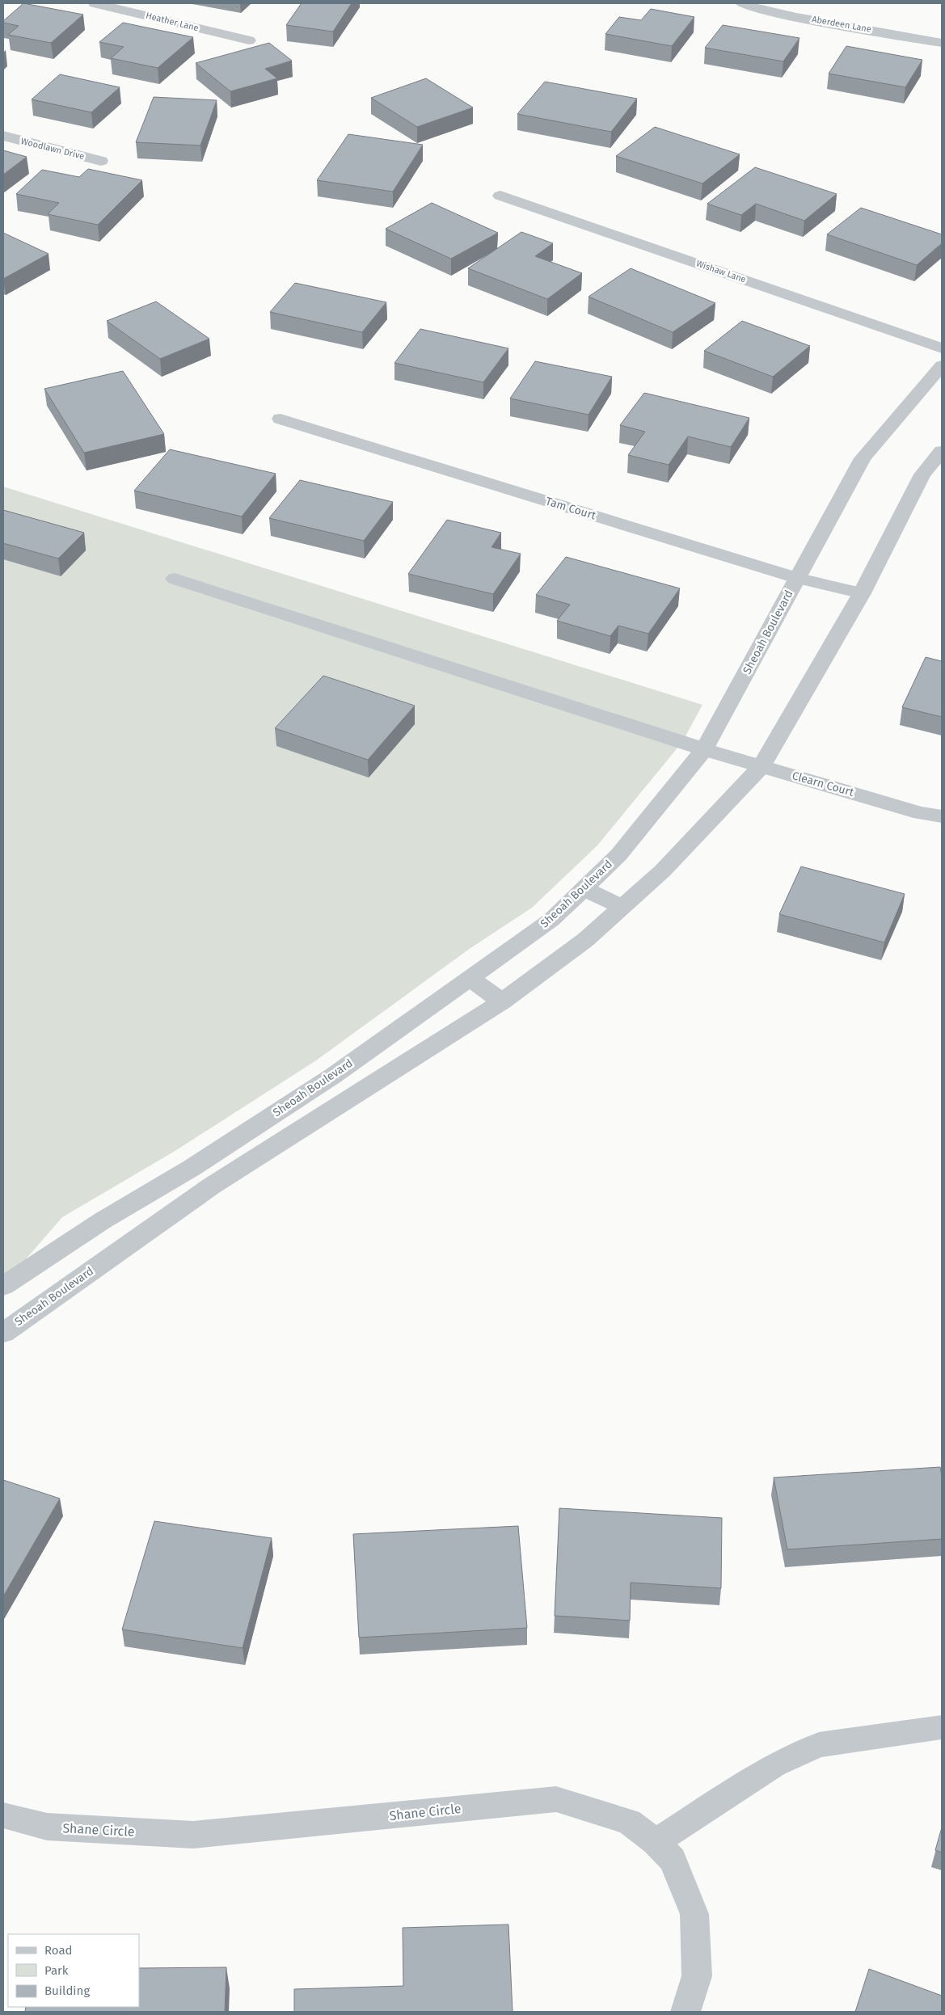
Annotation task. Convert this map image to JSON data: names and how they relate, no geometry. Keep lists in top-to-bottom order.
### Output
{
  "streets": {
    "street": [
      "Heather Lane",
      "Aberdeen Lane",
      "Woodlawn Drive",
      "Wishaw Lane",
      "Tam Court",
      "Sheoah Boulevard",
      "Clearn Court",
      "Shane Circle"
    ]
  },
  "crossings": [
    ["Tam Court", "Sheoah Boulevard"],
    ["Sheoah Boulevard", "Clearn Court"]
  ],
  "legend": ["Road", "Park", "Building"]
}
